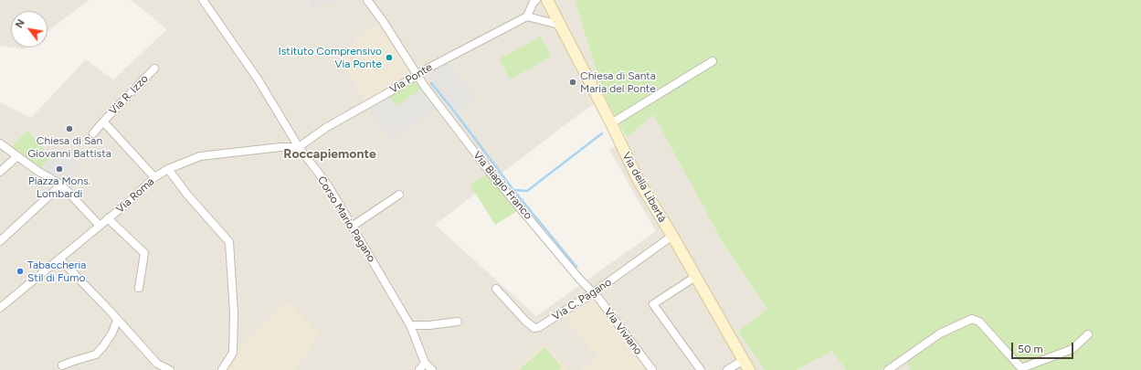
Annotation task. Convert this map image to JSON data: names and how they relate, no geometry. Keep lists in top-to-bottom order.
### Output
{
  "streets": {
    "main road": ["Via della Libertà"],
    "street": [
      "Via Ponte",
      "Via R. Izzo",
      "Via Biagio Franco",
      "Via Roma",
      "Corso Mario Pagano",
      "Via C. Pagano",
      "Via Viviano"
    ]
  },
  "crossings": [
    ["Via Ponte", "Via Biagio Franco"],
    ["Via Ponte", "Via Roma"],
    ["Via Ponte", "Corso Mario Pagano"],
    ["Via Biagio Franco", "Via C. Pagano"],
    ["Via Biagio Franco", "Via Viviano"],
    ["Via della Libertà", "Via C. Pagano"],
    ["Via Roma", "Corso Mario Pagano"],
    ["Via C. Pagano", "Via Viviano"]
  ],
  "districts": ["Roccapiemonte"],
  "places": [
    "Istituto Comprensivo Via Ponte",
    "Chiesa di Santa Maria del Ponte",
    "Chiesa di San Giovanni Battista",
    "Piazza Mons. Lombardi",
    "Tabaccheria Stil di Fumo"
  ],
  "scale_bar": "50 m",
  "north": "top left"
}
